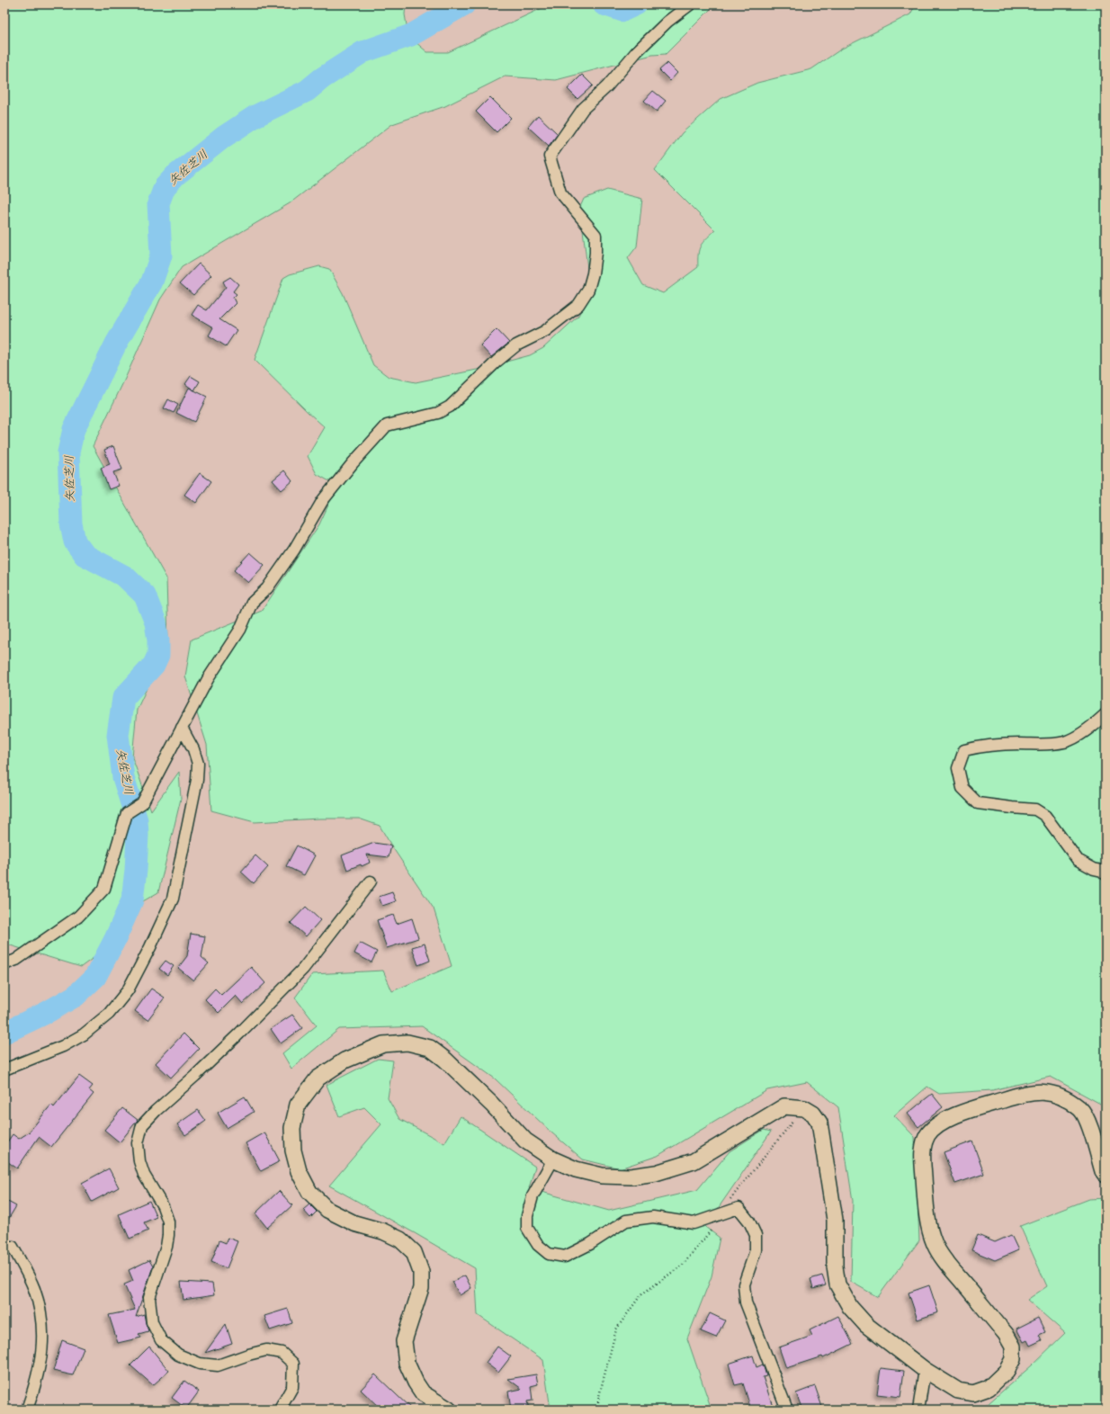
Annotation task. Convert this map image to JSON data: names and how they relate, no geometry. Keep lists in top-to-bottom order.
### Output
{
  "water": ["矢佐芝川"]
}
